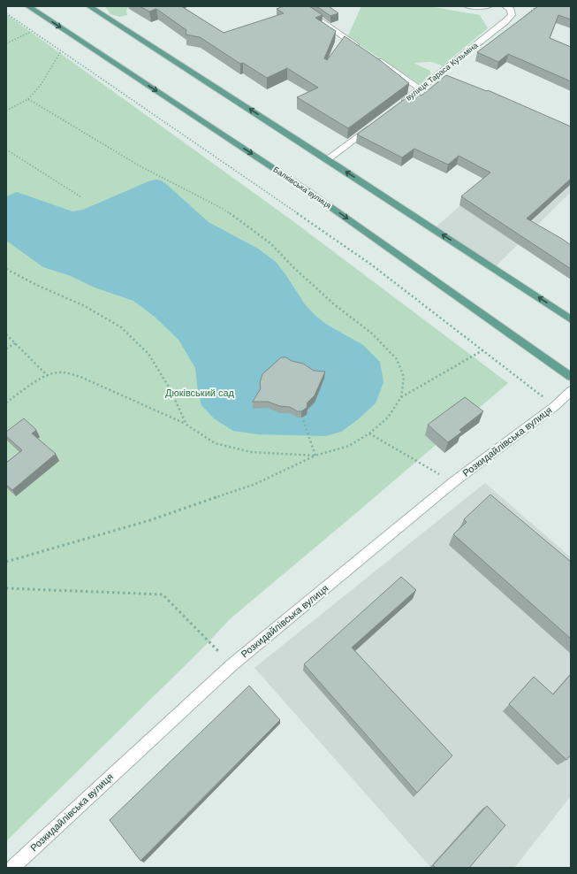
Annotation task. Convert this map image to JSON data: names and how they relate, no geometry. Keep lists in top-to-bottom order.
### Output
{
  "streets": {
    "main road": ["Балківська вулиця"],
    "street": ["вулиця Тараса Кузьміна", "Розкидайлівська вулиця"]
  },
  "parks": ["Дюківський сад"]
}
